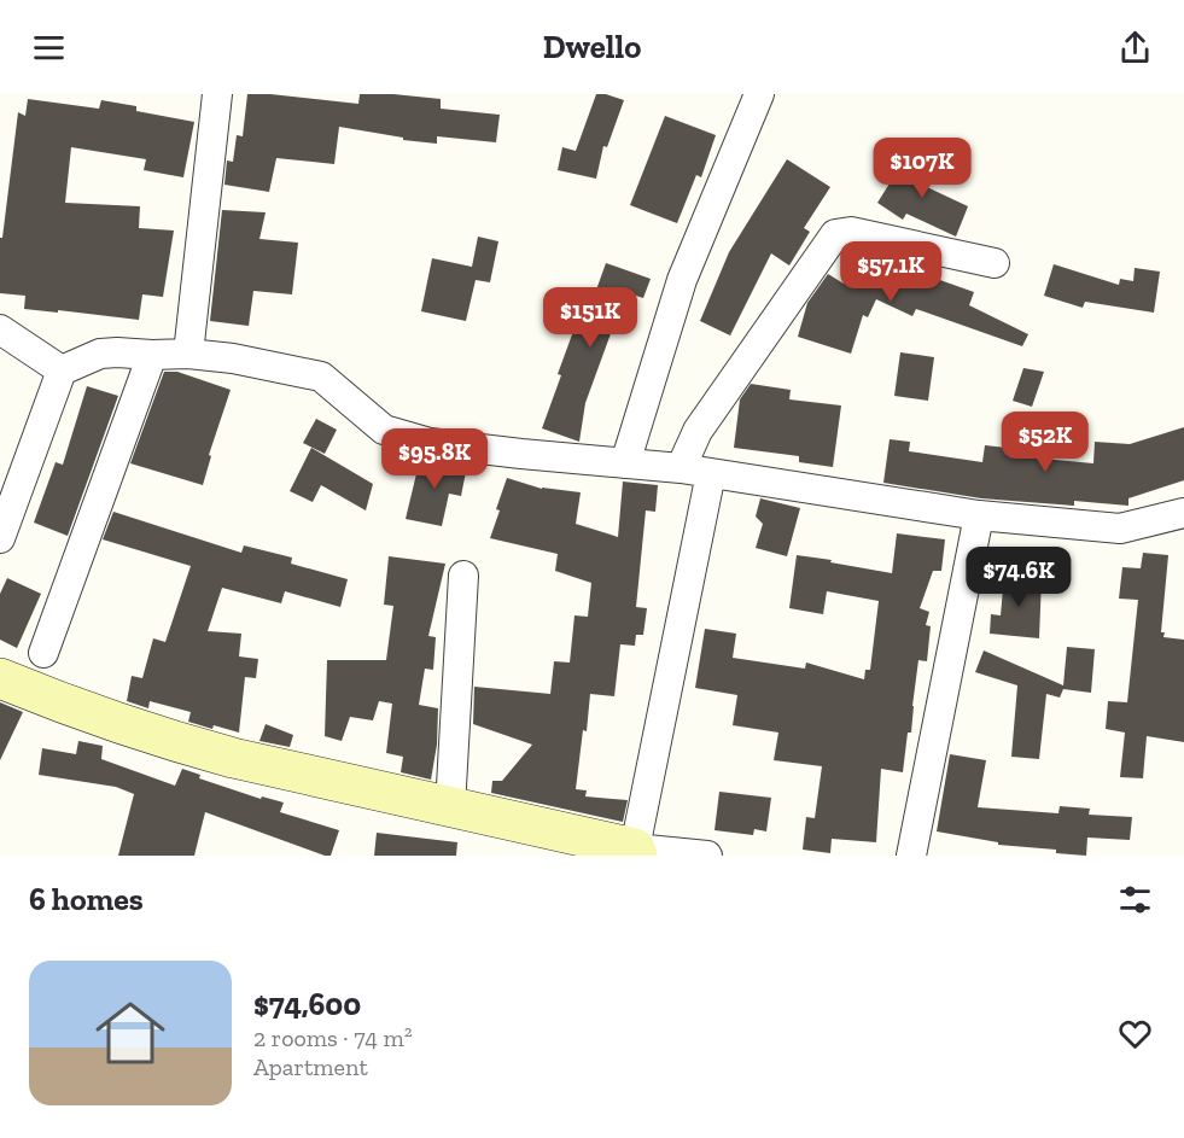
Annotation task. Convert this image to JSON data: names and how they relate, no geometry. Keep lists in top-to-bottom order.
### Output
{
  "page": {
    "header": "Dwello",
    "price": [
      "$107K",
      "$57.1K",
      "$151K",
      "$52K",
      "$95.8K",
      "$74.6K"
    ],
    "heading": "6 homes",
    "list": [
      {
        "name": "$74,600",
        "note": "2 rooms · 74 m² · Apartment"
      }
    ]
  }
}
